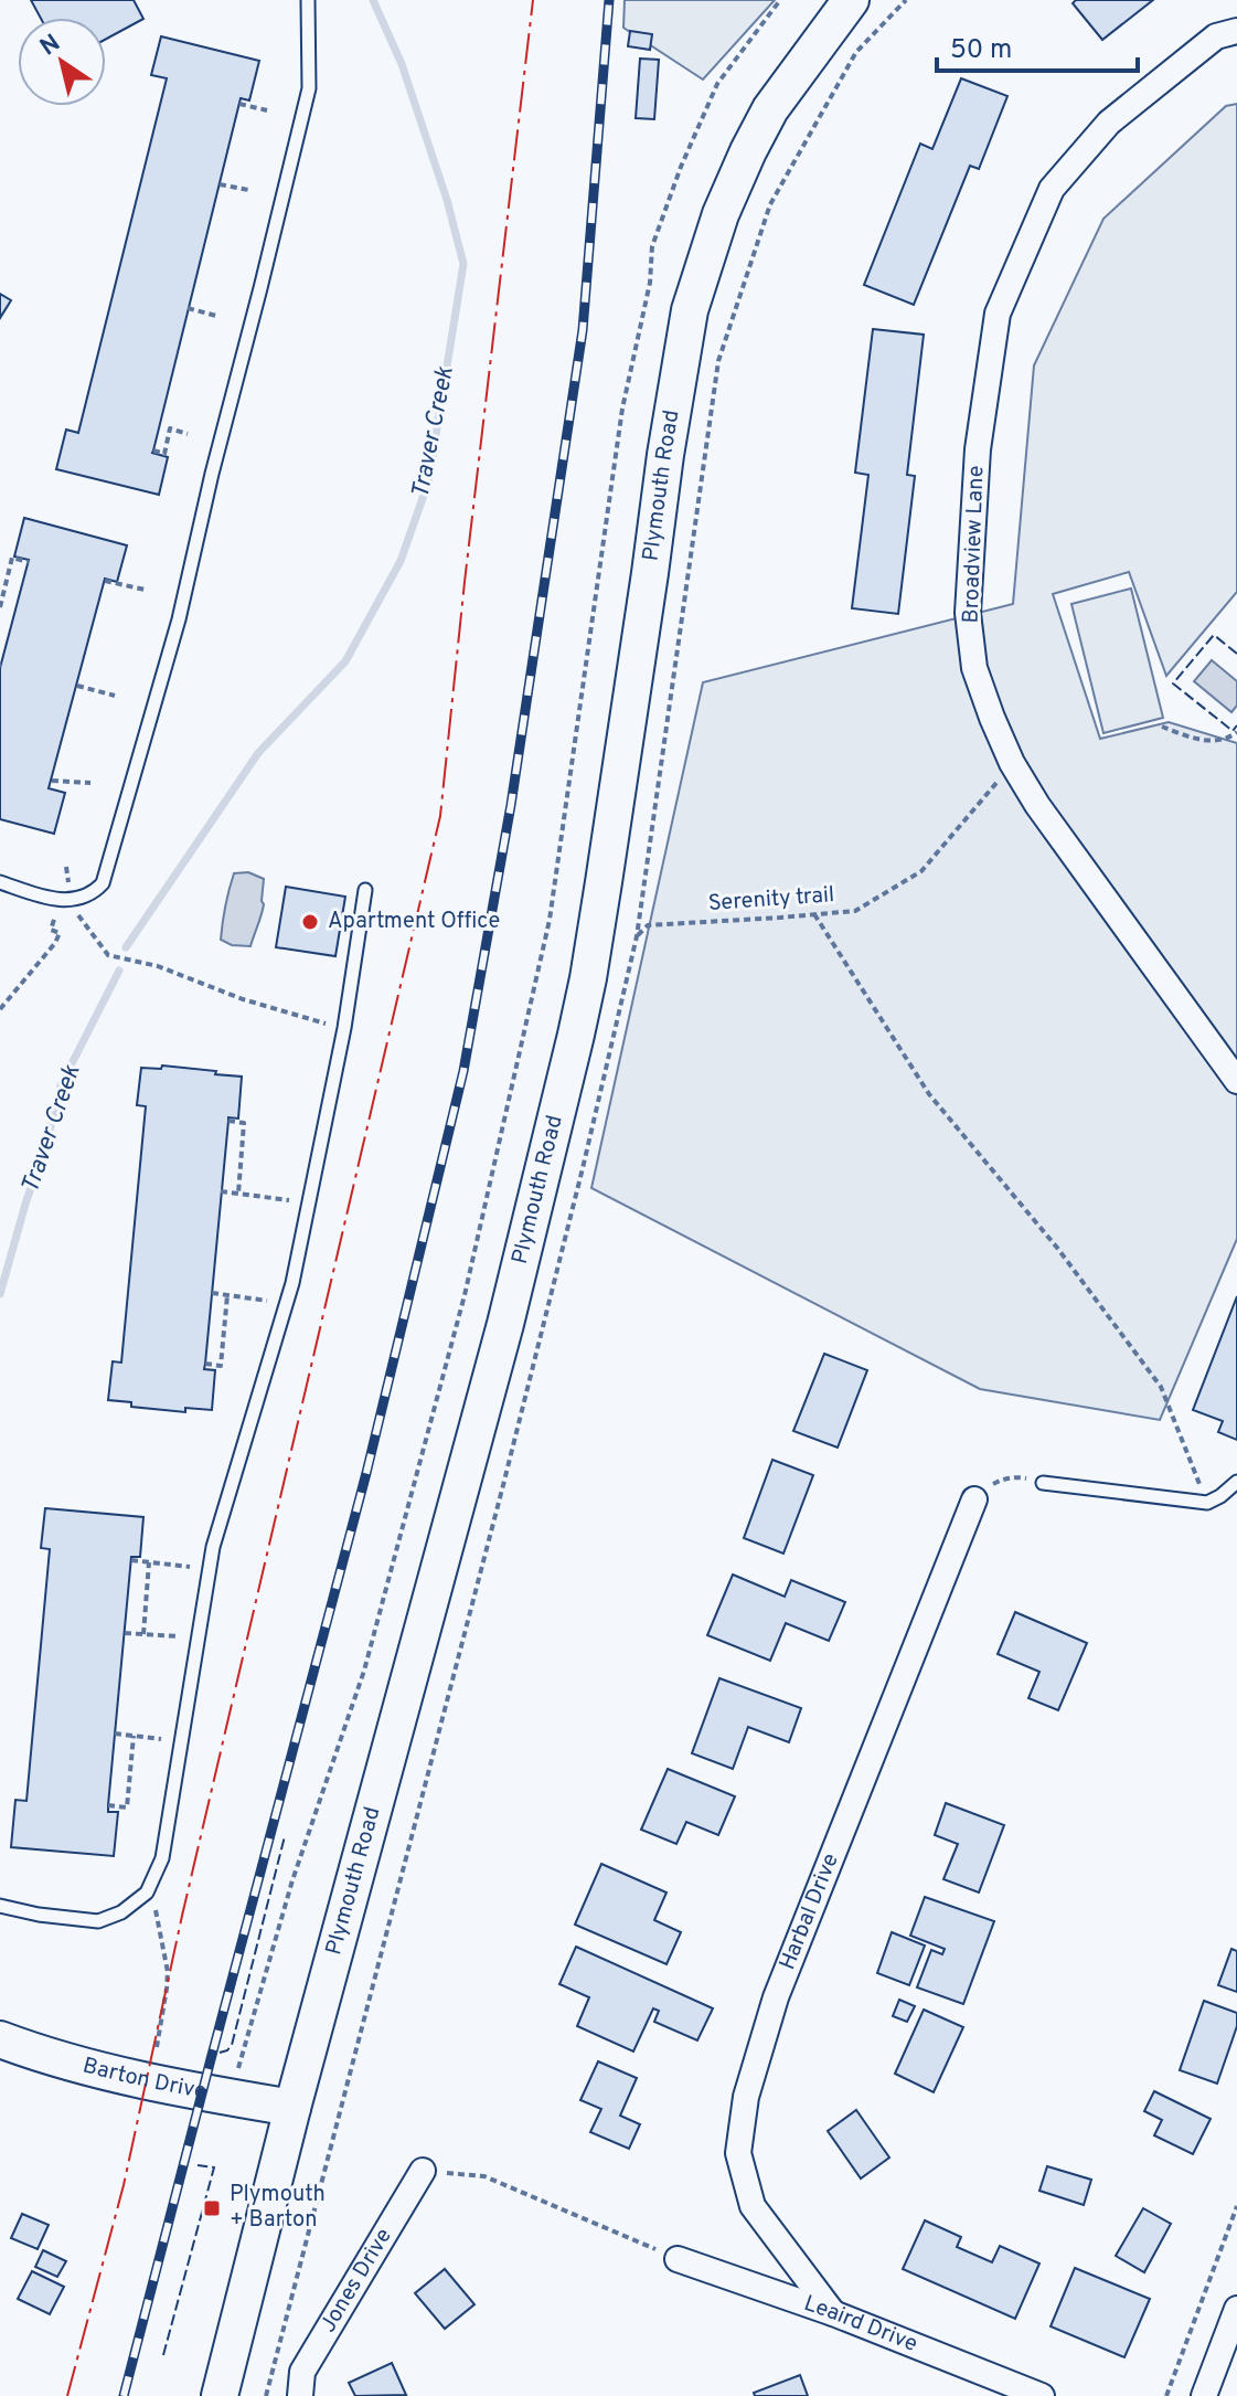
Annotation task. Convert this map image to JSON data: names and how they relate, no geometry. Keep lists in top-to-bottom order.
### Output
{
  "streets": {
    "main road": ["Plymouth Road", "Barton Drive"],
    "street": [
      "Broadview Lane",
      "Harbal Drive",
      "Jones Drive",
      "Leaird Drive"
    ],
    "path": ["Serenity trail"]
  },
  "crossings": [
    ["Plymouth Road", "Barton Drive"],
    ["Broadview Lane", "Serenity trail"],
    ["Harbal Drive", "Leaird Drive"]
  ],
  "water": ["Traver Creek"],
  "places": {
    "other": ["Apartment Office"],
    "transit": ["Plymouth + Barton"]
  },
  "scale_bar": "50 m",
  "north": "top left"
}
